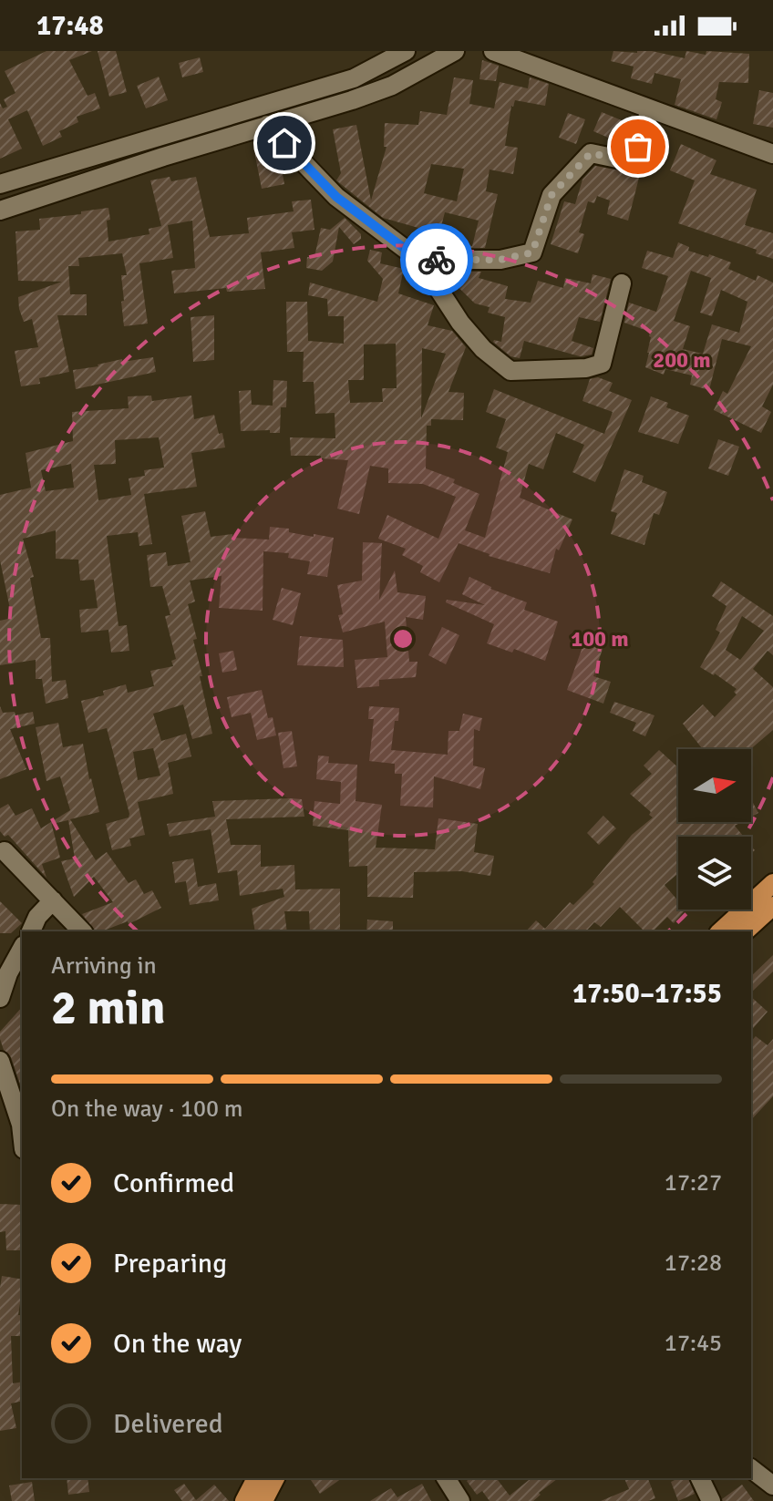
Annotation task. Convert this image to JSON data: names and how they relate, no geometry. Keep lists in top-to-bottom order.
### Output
{
  "north": "right",
  "page": {
    "status": "17:48",
    "heading": ["2 min", "Arriving in", "17:50–17:55"],
    "bar": "On the way · 100 m",
    "list": [
      ["Confirmed", "17:27"],
      ["Preparing", "17:28"],
      ["On the way", "17:45"],
      "Delivered"
    ]
  },
  "rings": ["200 m", "100 m"]
}
